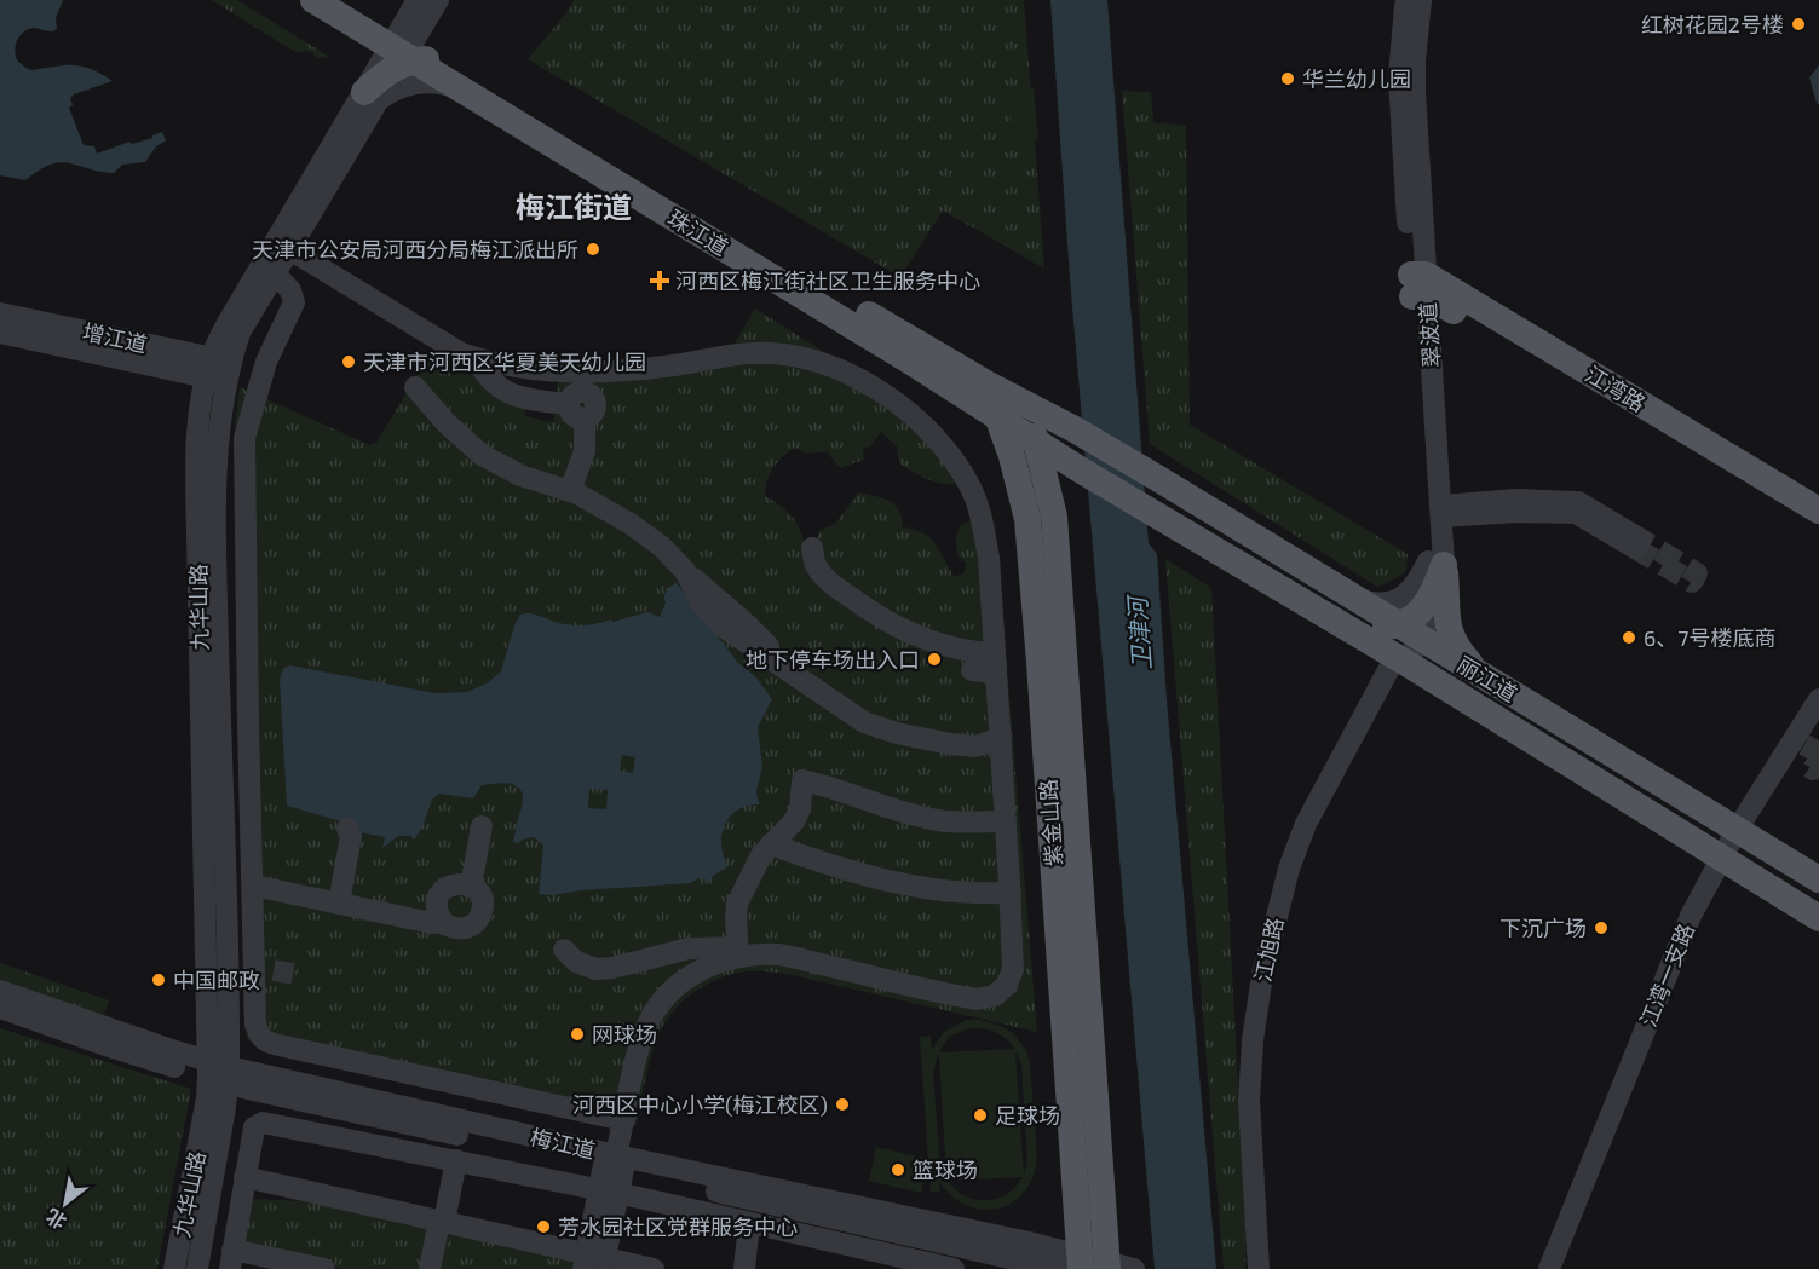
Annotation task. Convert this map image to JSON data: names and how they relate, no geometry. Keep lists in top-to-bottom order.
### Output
{
  "streets": {
    "main road": [
      "珠江道",
      "江湾路",
      "丽江道",
      "紫金山路"
    ],
    "street": [
      "翠波道",
      "增江道",
      "九华山路",
      "江旭路",
      "江湾一支路",
      "梅江道"
    ]
  },
  "crossings": [
    ["珠江道", "丽江道"],
    ["珠江道", "紫金山路"],
    ["翠波道", "江湾路"],
    ["增江道", "九华山路"],
    ["九华山路", "梅江道"],
    ["丽江道", "江旭路"],
    ["丽江道", "江湾一支路"],
    ["紫金山路", "梅江道"]
  ],
  "districts": ["梅江街道"],
  "water": ["卫津河"],
  "places": {
    "other": [
      "红树花园2号楼",
      "华兰幼儿园",
      "天津市公安局河西分局梅江派出所",
      "天津市河西区华夏美天幼儿园",
      "6、7号楼底商",
      "地下停车场出入口",
      "下沉广场",
      "中国邮政",
      "网球场",
      "河西区中心小学(梅江校区)",
      "足球场",
      "篮球场",
      "芳水园社区党群服务中心"
    ],
    "health": ["河西区梅江街社区卫生服务中心"]
  },
  "north": "bottom left"
}
